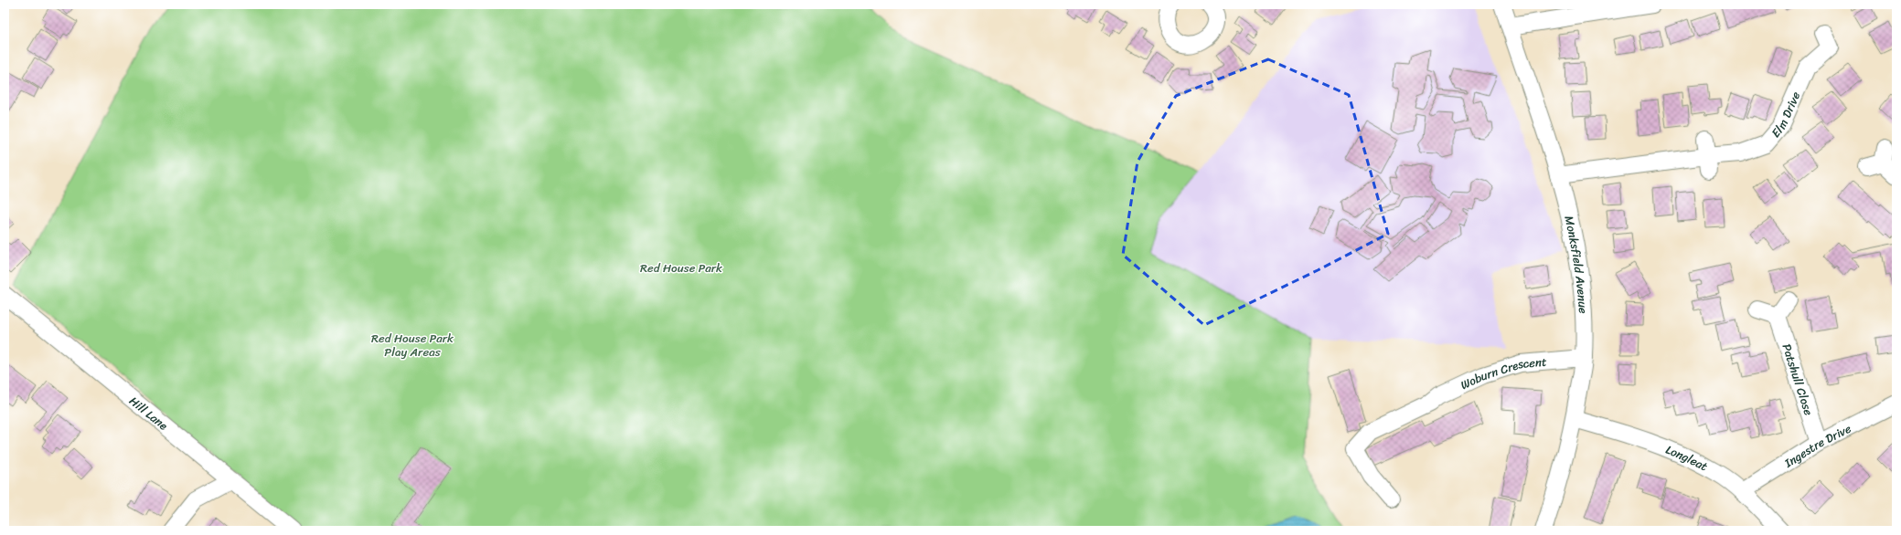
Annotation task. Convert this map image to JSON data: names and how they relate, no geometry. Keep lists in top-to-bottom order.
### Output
{
  "streets": {
    "street": [
      "Elm Drive",
      "Monksfield Avenue",
      "Woburn Crescent",
      "Patshull Close",
      "Hill Lane",
      "Ingestre Drive",
      "Longleat"
    ]
  },
  "crossings": [
    ["Elm Drive", "Monksfield Avenue"],
    ["Monksfield Avenue", "Woburn Crescent"],
    ["Monksfield Avenue", "Longleat"],
    ["Patshull Close", "Ingestre Drive"],
    ["Ingestre Drive", "Longleat"]
  ],
  "parks": ["Red House Park", "Red House Park Play Areas"]
}
